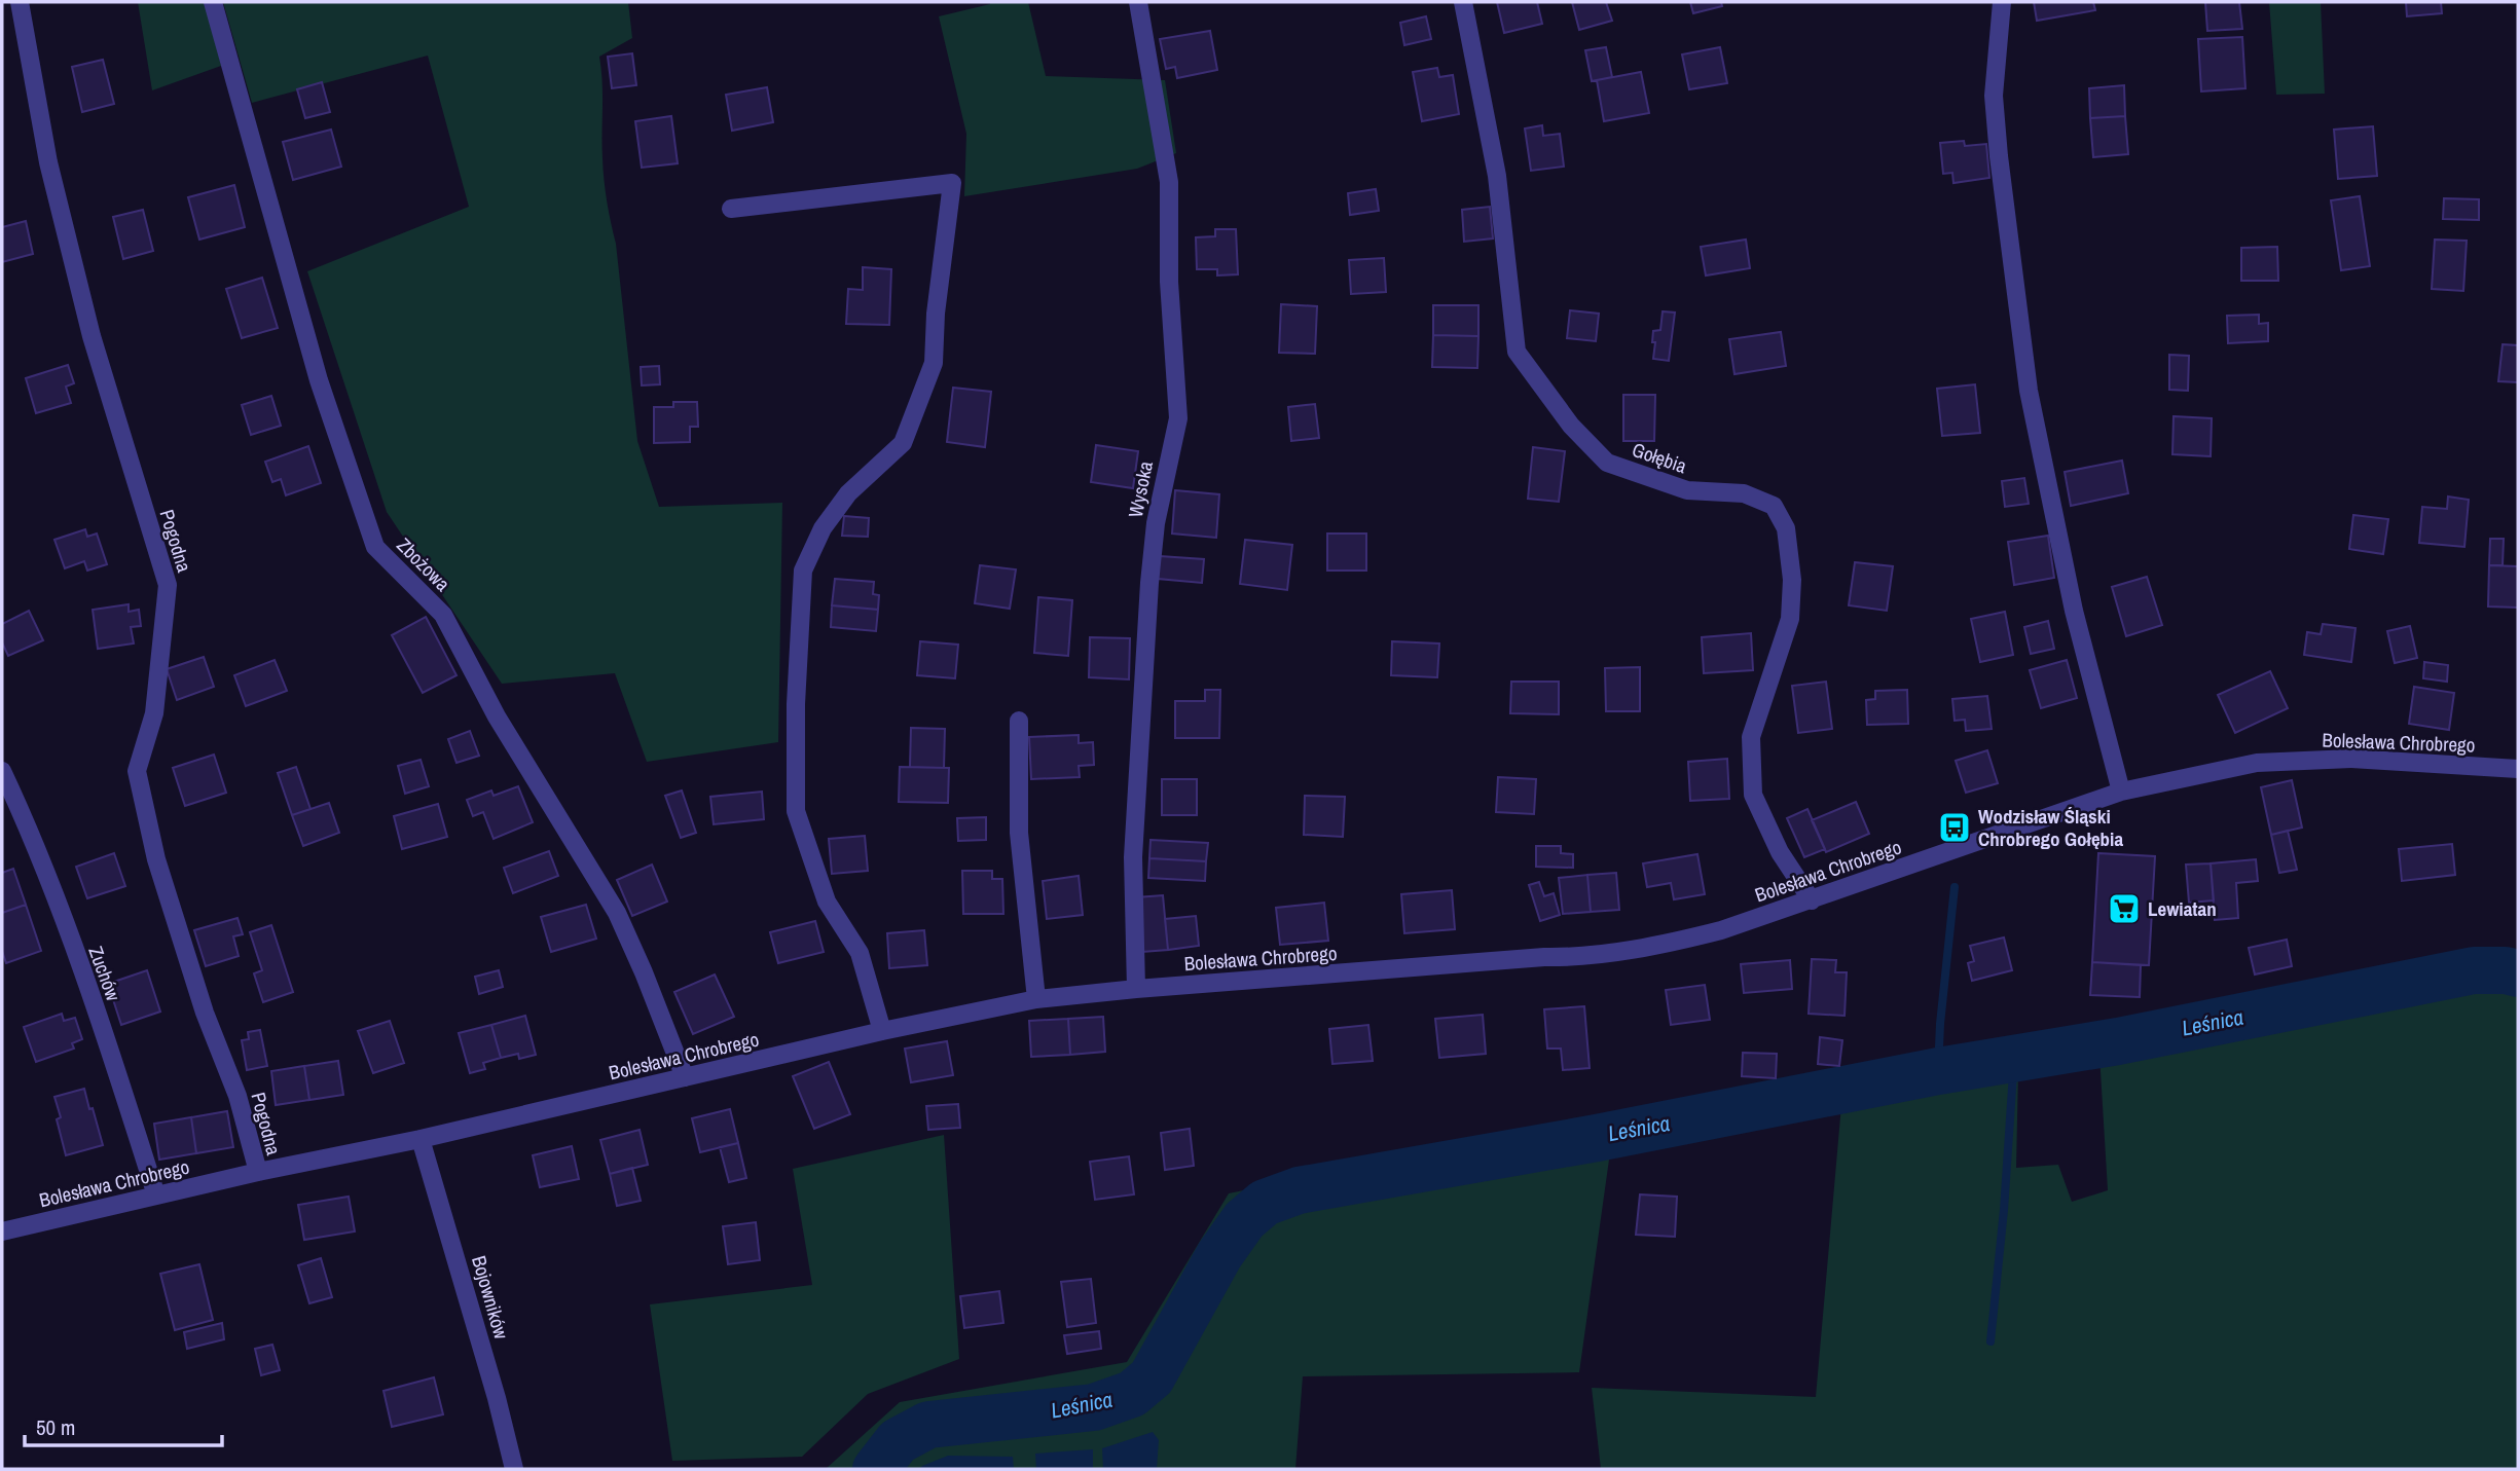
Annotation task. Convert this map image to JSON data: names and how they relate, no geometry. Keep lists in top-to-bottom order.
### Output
{
  "streets": {
    "street": [
      "Gołębia",
      "Wysoka",
      "Pogodna",
      "Zbożowa",
      "Bolesława Chrobrego",
      "Zuchów",
      "Bojowników"
    ]
  },
  "crossings": [
    ["Gołębia", "Bolesława Chrobrego"],
    ["Wysoka", "Bolesława Chrobrego"],
    ["Pogodna", "Bolesława Chrobrego"],
    ["Zbożowa", "Bolesława Chrobrego"],
    ["Bolesława Chrobrego", "Zuchów"],
    ["Bolesława Chrobrego", "Bojowników"]
  ],
  "water": ["Leśnica"],
  "places": {
    "bus stop": ["Wodzisław Śląski Chrobrego Gołębia"],
    "supermarket": ["Lewiatan"]
  },
  "scale_bar": "50 m"
}
